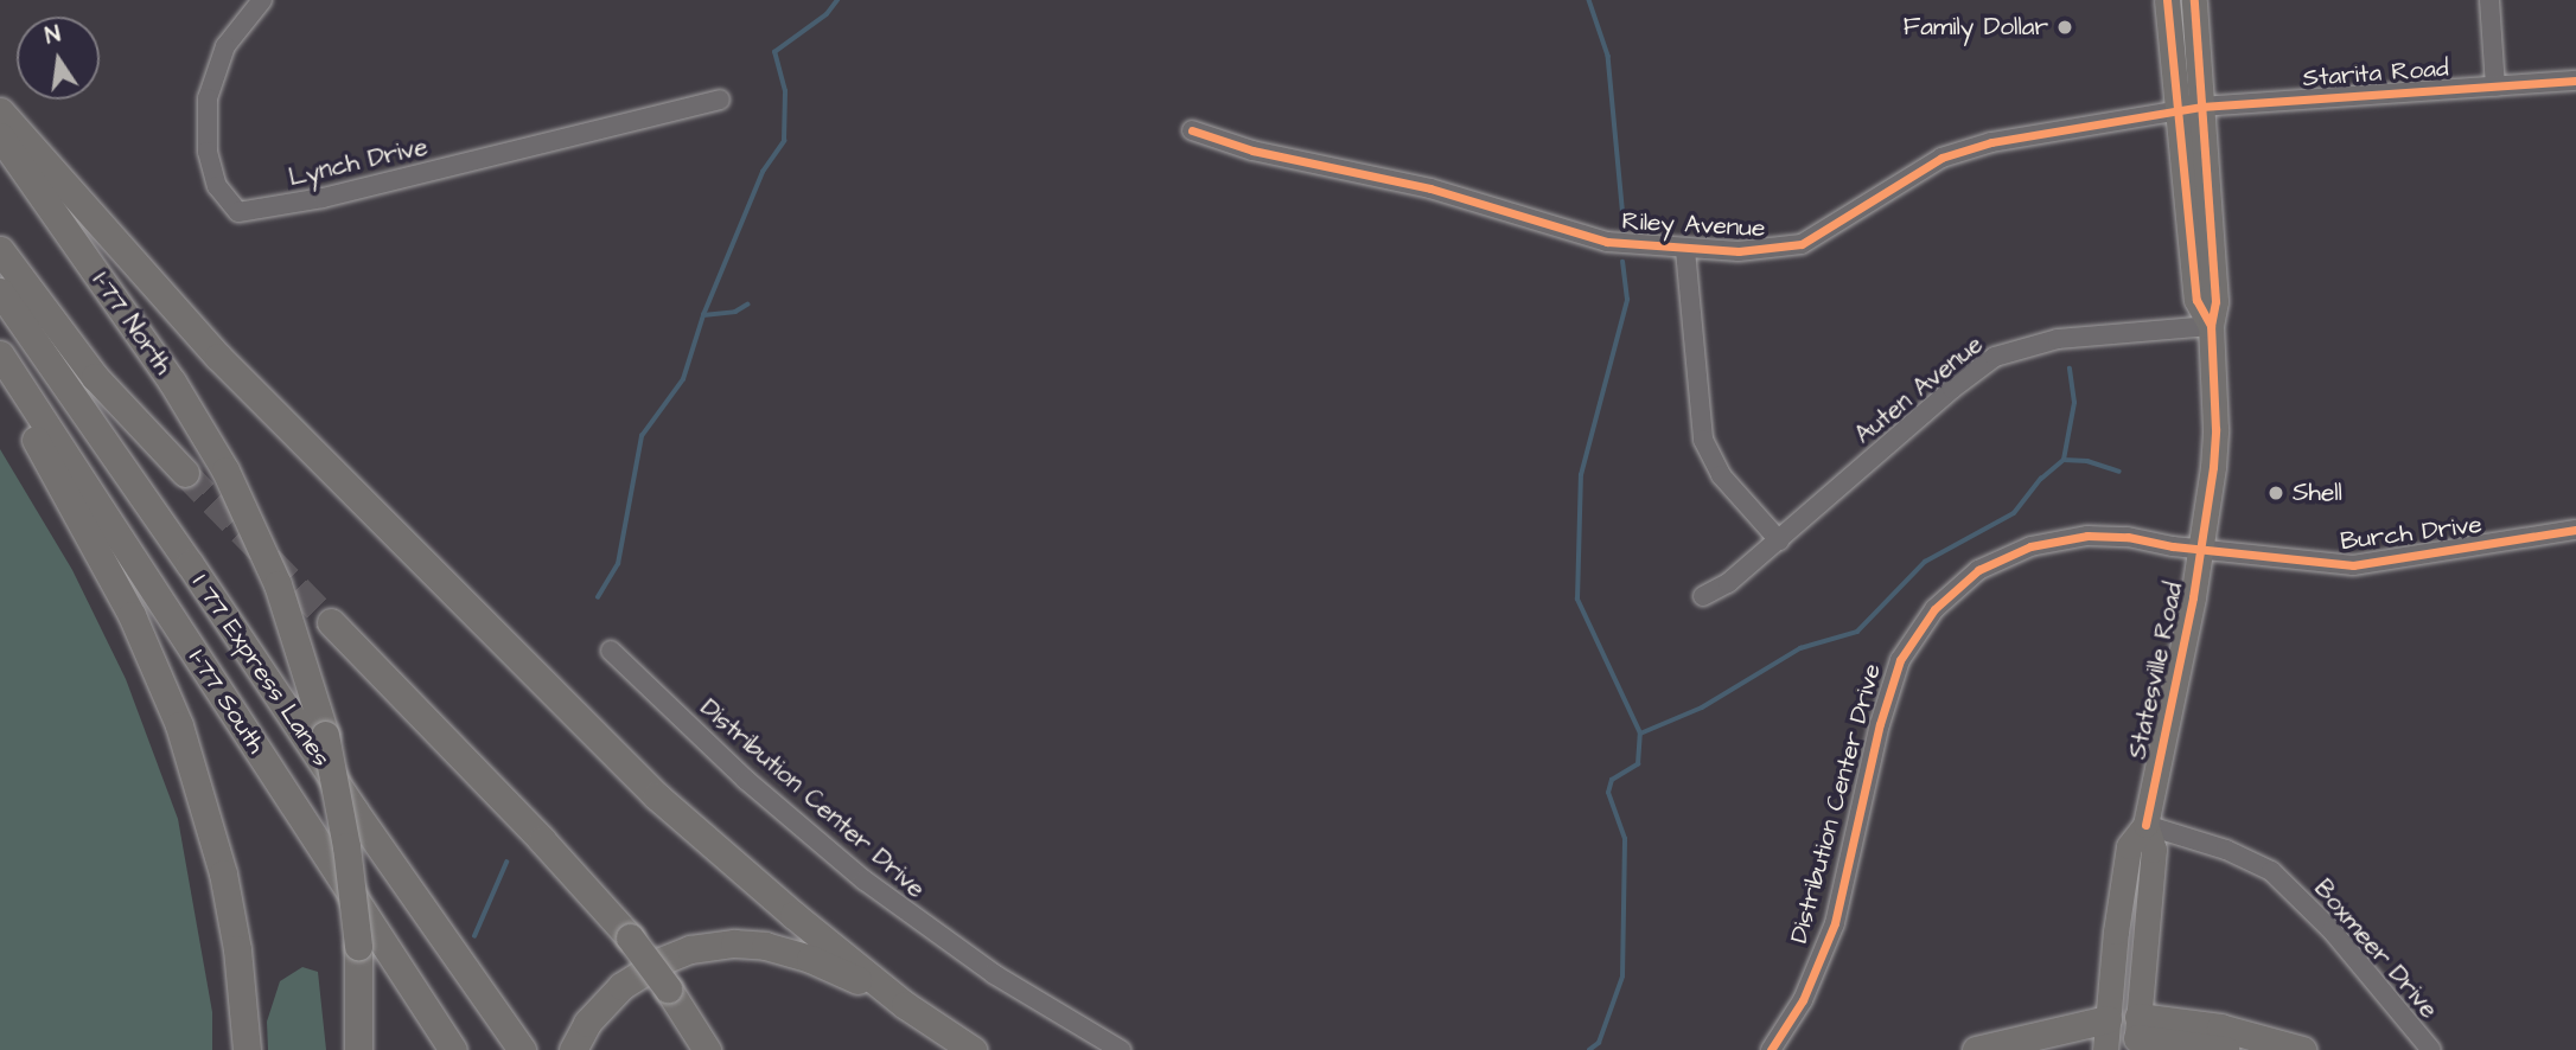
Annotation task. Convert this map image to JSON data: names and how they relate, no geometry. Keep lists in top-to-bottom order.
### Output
{
  "streets": {
    "highway": ["I-77 North", "I 77 Express Lanes", "I-77 South"],
    "main road": ["Statesville Road"],
    "street": [
      "Starita Road",
      "Lynch Drive",
      "Riley Avenue",
      "Auten Avenue",
      "Burch Drive",
      "Distribution Center Drive",
      "Boxmeer Drive"
    ]
  },
  "crossings": [
    ["Starita Road", "Riley Avenue"],
    ["Starita Road", "Statesville Road"],
    ["Riley Avenue", "Statesville Road"],
    ["Auten Avenue", "Statesville Road"],
    ["Burch Drive", "Statesville Road"],
    ["Burch Drive", "Distribution Center Drive"],
    ["Statesville Road", "Distribution Center Drive"],
    ["Statesville Road", "Boxmeer Drive"]
  ],
  "places": ["Family Dollar", "Shell"],
  "north": "top"
}
